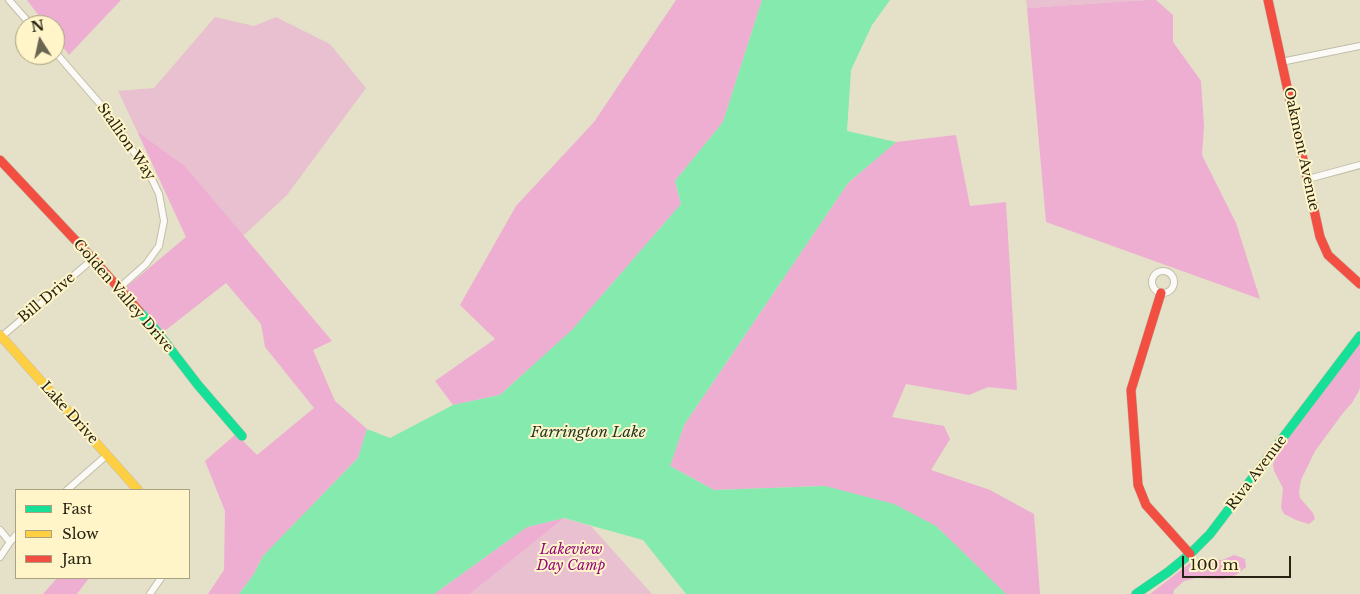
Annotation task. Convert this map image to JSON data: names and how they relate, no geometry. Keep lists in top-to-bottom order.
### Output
{
  "streets": {
    "street": [
      "Stallion Way",
      "Oakmont Avenue",
      "Golden Valley Drive",
      "Bill Drive",
      "Lake Drive",
      "Riva Avenue"
    ]
  },
  "crossings": [
    ["Stallion Way", "Golden Valley Drive"],
    ["Golden Valley Drive", "Bill Drive"],
    ["Bill Drive", "Lake Drive"]
  ],
  "water": ["Farrington Lake"],
  "parks": ["Lakeview Day Camp"],
  "legend": ["Fast", "Slow", "Jam"],
  "scale_bar": "100 m",
  "north": "top"
}
